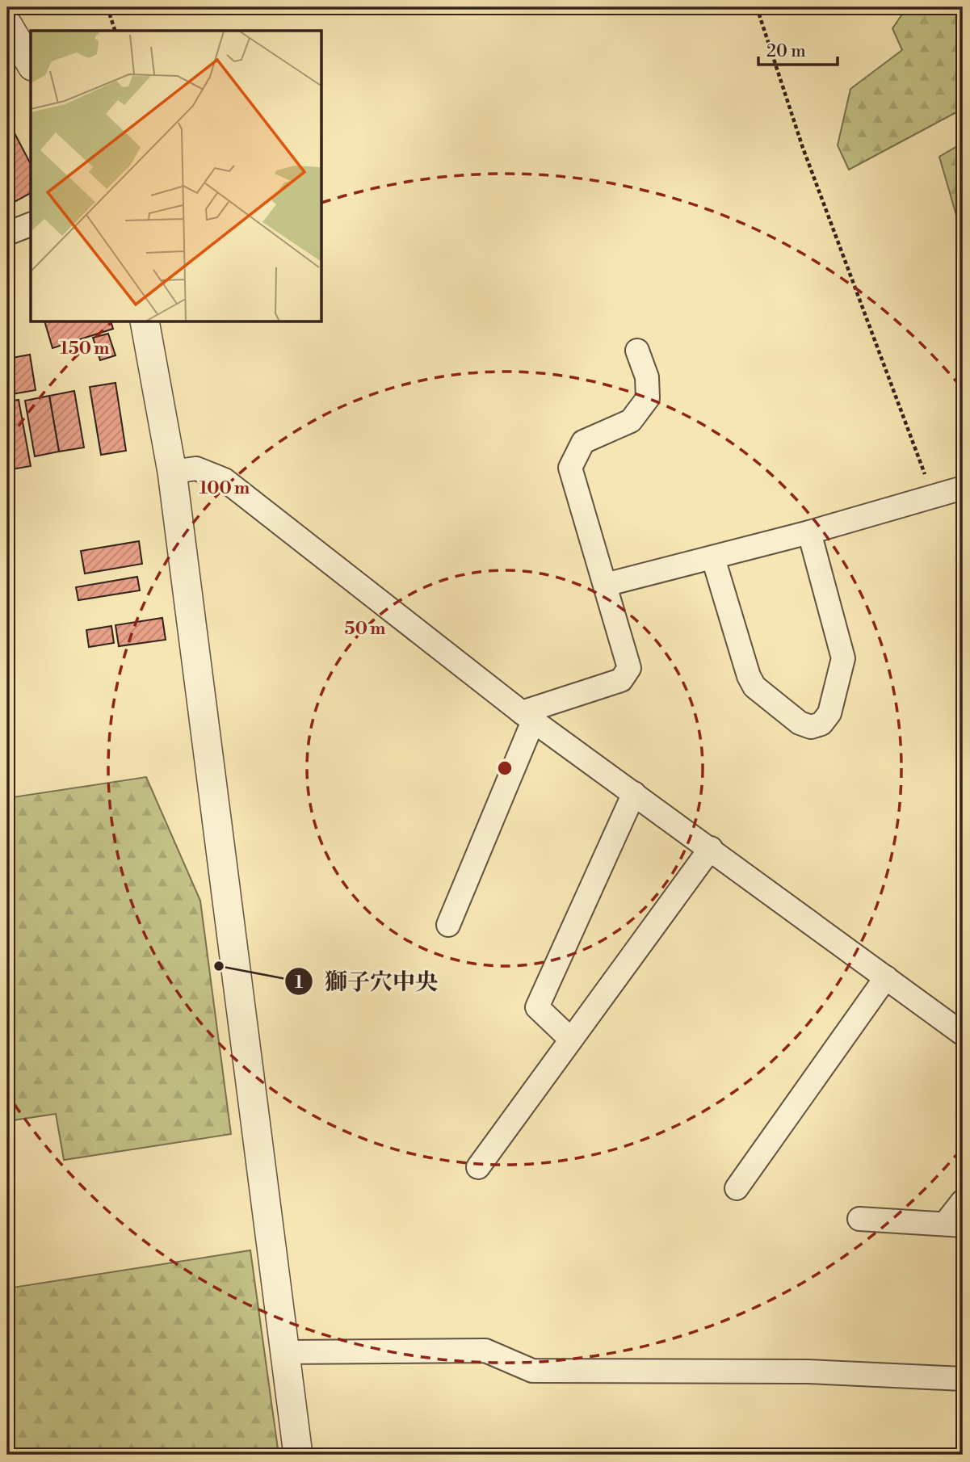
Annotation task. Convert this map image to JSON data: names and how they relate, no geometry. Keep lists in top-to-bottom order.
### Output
{
  "places": ["獅子穴中央"],
  "scale_bar": "20 m",
  "rings": ["150 m", "100 m", "50 m"]
}
